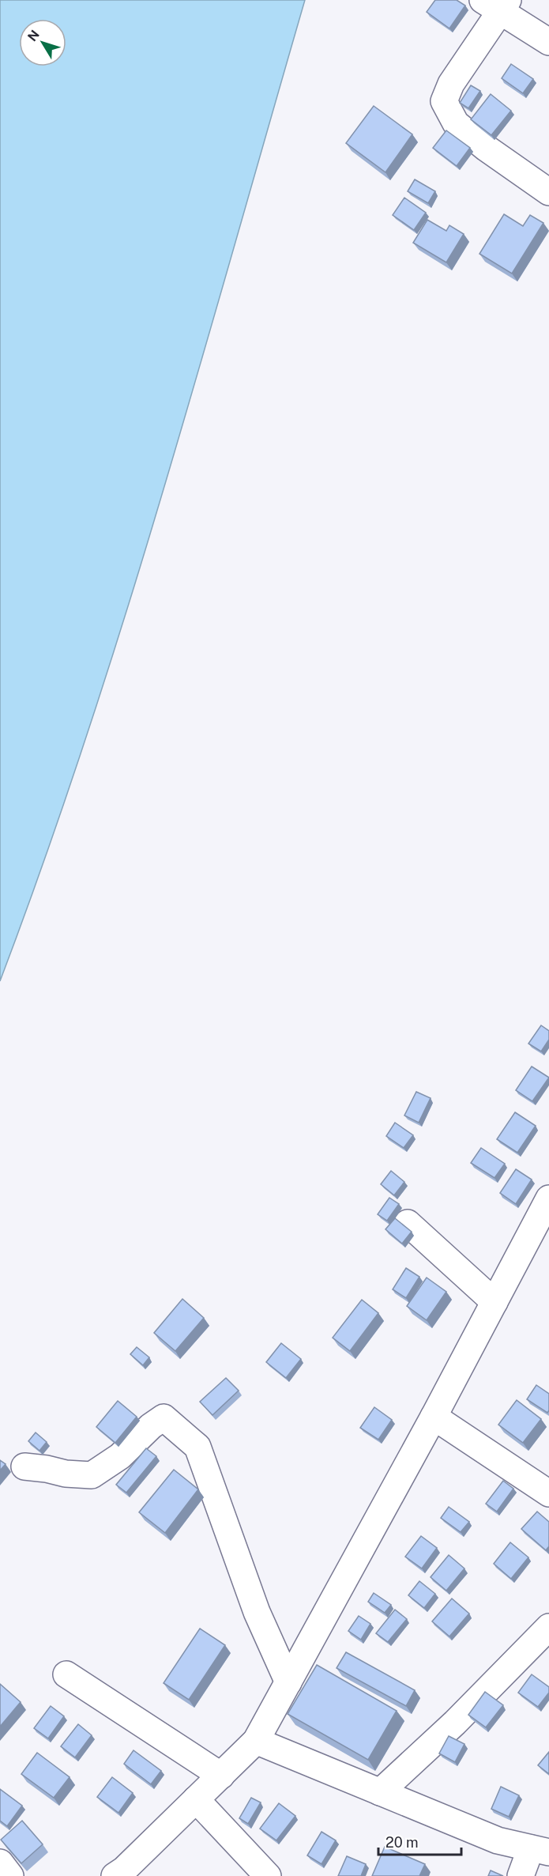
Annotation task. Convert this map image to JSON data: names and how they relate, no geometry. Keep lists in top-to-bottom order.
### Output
{
  "scale_bar": "20 m",
  "north": "top left"
}
